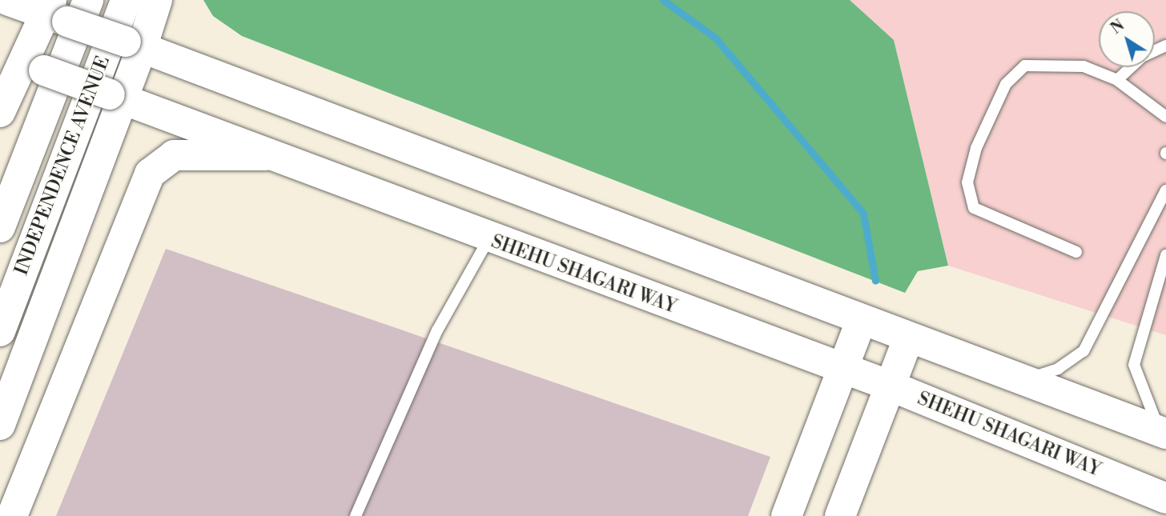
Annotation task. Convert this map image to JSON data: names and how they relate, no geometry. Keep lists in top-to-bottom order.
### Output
{
  "streets": {
    "main road": ["INDEPENDENCE AVENUE", "SHEHU SHAGARI WAY"]
  },
  "crossings": [
    ["INDEPENDENCE AVENUE", "SHEHU SHAGARI WAY"]
  ],
  "north": "top left"
}
